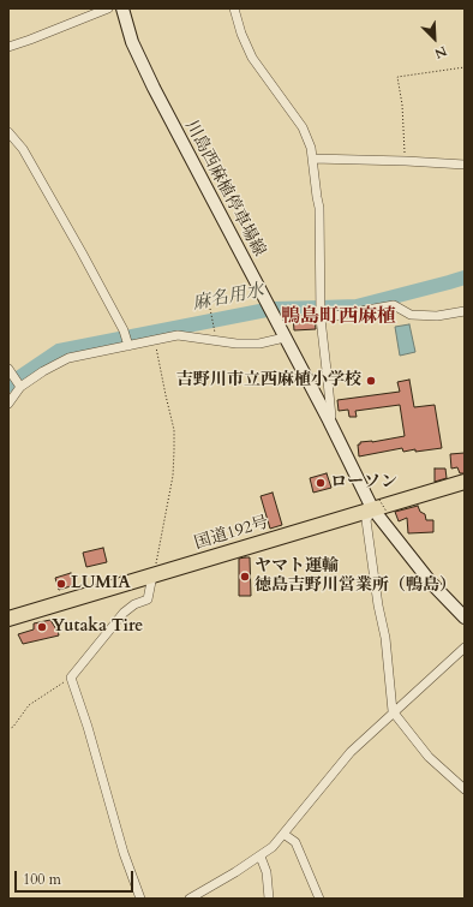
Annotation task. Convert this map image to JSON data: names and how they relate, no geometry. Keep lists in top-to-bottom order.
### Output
{
  "streets": {
    "highway": ["国道192号"],
    "main road": ["川島西麻植停車場線"]
  },
  "crossings": [
    ["川島西麻植停車場線", "国道192号"]
  ],
  "districts": ["鴨島町西麻植"],
  "water": ["麻名用水"],
  "places": [
    "吉野川市立西麻植小学校",
    "ローソン",
    "ヤマト運輸 徳島吉野川営業所（鴨島）",
    "LUMIA",
    "Yutaka Tire"
  ],
  "scale_bar": "100 m",
  "north": "bottom right"
}
